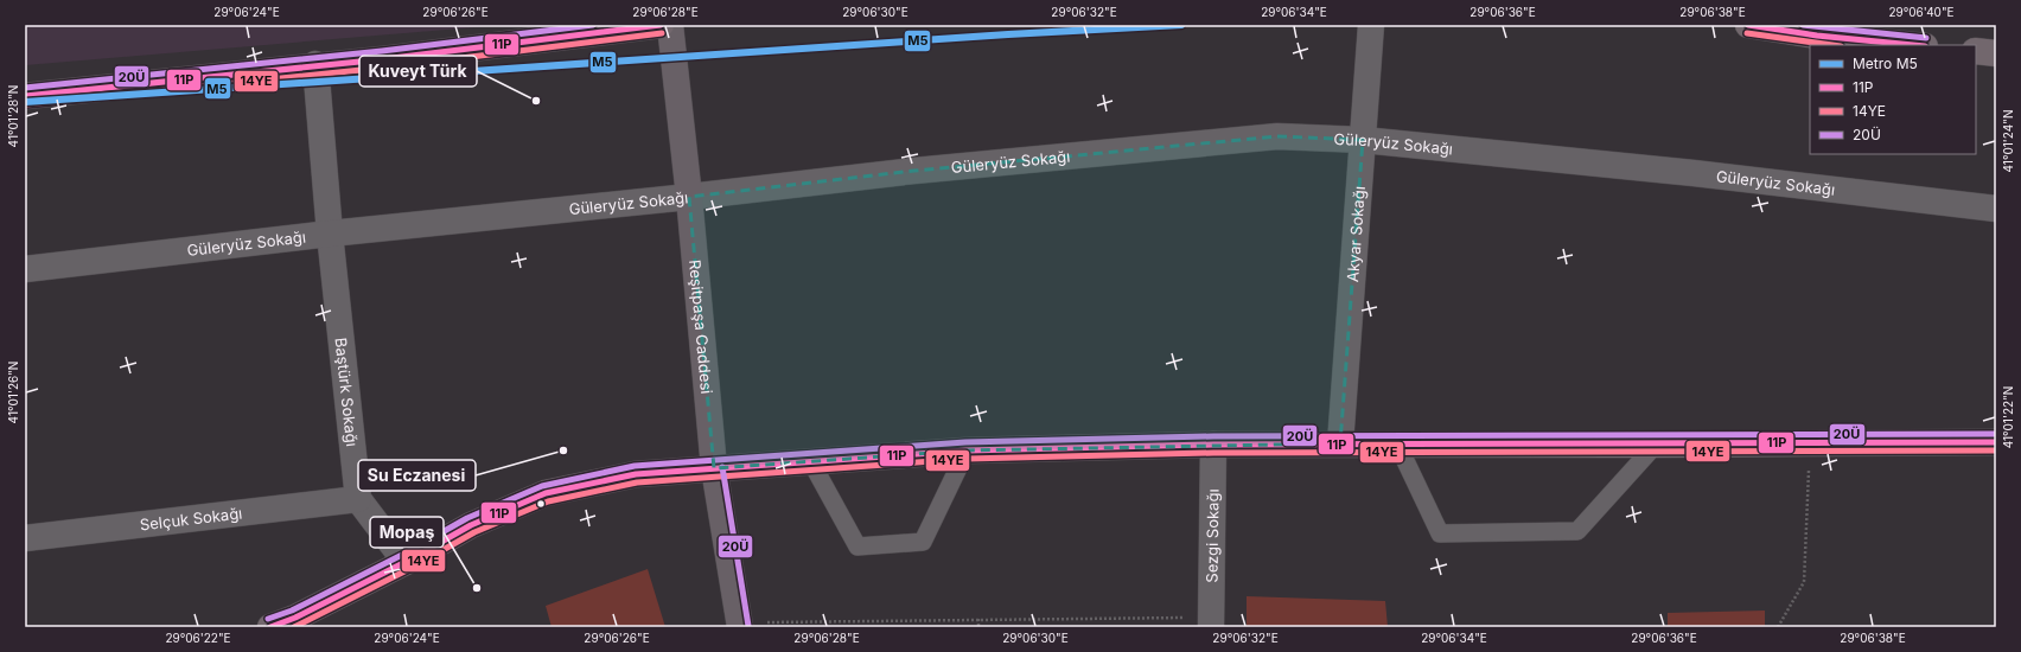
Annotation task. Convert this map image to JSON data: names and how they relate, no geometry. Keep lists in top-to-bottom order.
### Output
{
  "streets": {
    "street": [
      "Güleryüz Sokağı",
      "Akyar Sokağı",
      "Reşitpaşa Caddesi",
      "Baştürk Sokağı",
      "Selçuk Sokağı",
      "Sezgi Sokağı"
    ]
  },
  "crossings": [
    ["Güleryüz Sokağı", "Akyar Sokağı"],
    ["Güleryüz Sokağı", "Reşitpaşa Caddesi"],
    ["Güleryüz Sokağı", "Baştürk Sokağı"],
    ["Baştürk Sokağı", "Selçuk Sokağı"]
  ],
  "places": ["Kuveyt Türk", "Su Eczanesi", "Mopaş"],
  "lines": [
    "metro line M5",
    "transit line 11P",
    "transit line 20Ü",
    "transit line 14YE"
  ],
  "legend": [
    "Metro M5",
    "11P",
    "14YE",
    "20Ü"
  ],
  "coordinates": [
    "29°06'24\"E",
    "29°06'26\"E",
    "29°06'28\"E",
    "29°06'30\"E",
    "29°06'32\"E",
    "29°06'34\"E",
    "29°06'36\"E",
    "29°06'38\"E",
    "29°06'40\"E",
    "41°01'28\"N",
    "41°01'24\"N",
    "41°01'26\"N",
    "41°01'22\"N",
    "29°06'22\"E"
  ]
}
